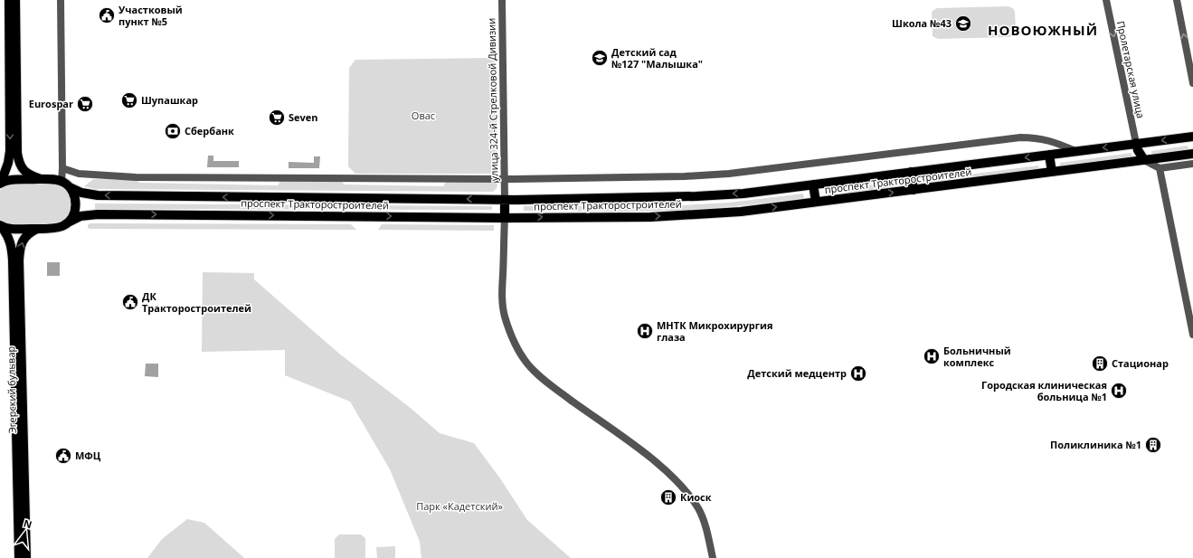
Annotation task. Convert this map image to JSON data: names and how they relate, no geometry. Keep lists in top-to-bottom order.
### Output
{
  "streets": {
    "main road": ["проспект Тракторостроителей", "Эгерский бульвар"],
    "street": ["Пролетарская улица", "улица 324-й Стрелковой Дивизии"]
  },
  "crossings": [
    ["Пролетарская улица", "проспект Тракторостроителей"],
    ["улица 324-й Стрелковой Дивизии", "проспект Тракторостроителей"],
    ["проспект Тракторостроителей", "Эгерский бульвар"]
  ],
  "one_way": ["Пролетарская улица"],
  "districts": ["НОВОЮЖНЫЙ"],
  "parks": ["Овас", "Парк «Кадетский»"],
  "places": {
    "public building": ["Участковый пункт №5", "ДК Тракторостроителей", "МФЦ"],
    "school or university": ["Школа №43", "Детский сад №127 \"Малышка\""],
    "supermarket": ["Шупашкар", "Eurospar", "Seven"],
    "bank": ["Сбербанк"],
    "hospital": [
      "МНТК Микрохирургия глаза",
      "Больничный комплекс",
      "Детский медцентр",
      "Городская клиническая больница №1"
    ],
    "building": ["Стационар", "Поликлиника №1", "Киоск"]
  },
  "north": "top"
}
